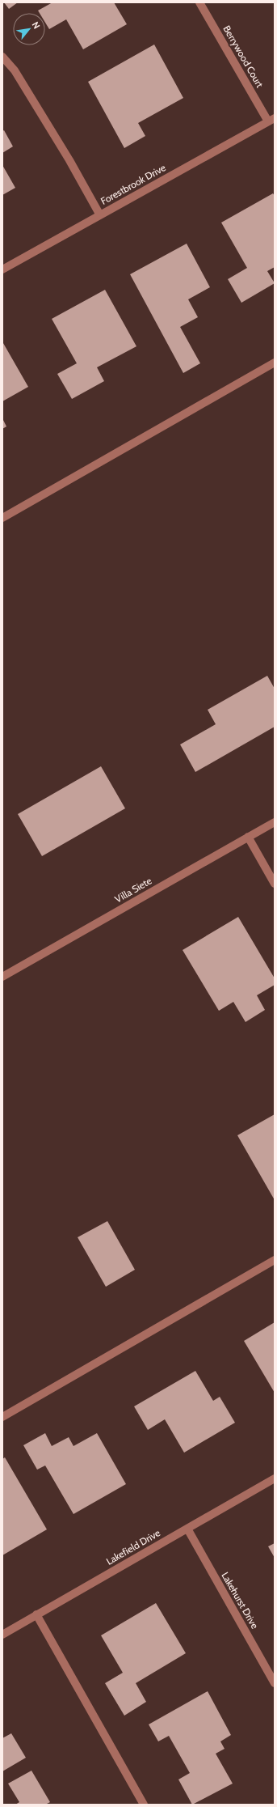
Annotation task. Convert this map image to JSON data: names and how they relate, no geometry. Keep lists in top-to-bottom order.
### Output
{
  "streets": {
    "street": [
      "Berrywood Court",
      "Forestbrook Drive",
      "Villa Siete",
      "Lakefield Drive",
      "Lakehurst Drive"
    ]
  },
  "crossings": [
    ["Berrywood Court", "Forestbrook Drive"],
    ["Lakefield Drive", "Lakehurst Drive"]
  ],
  "north": "top right"
}
